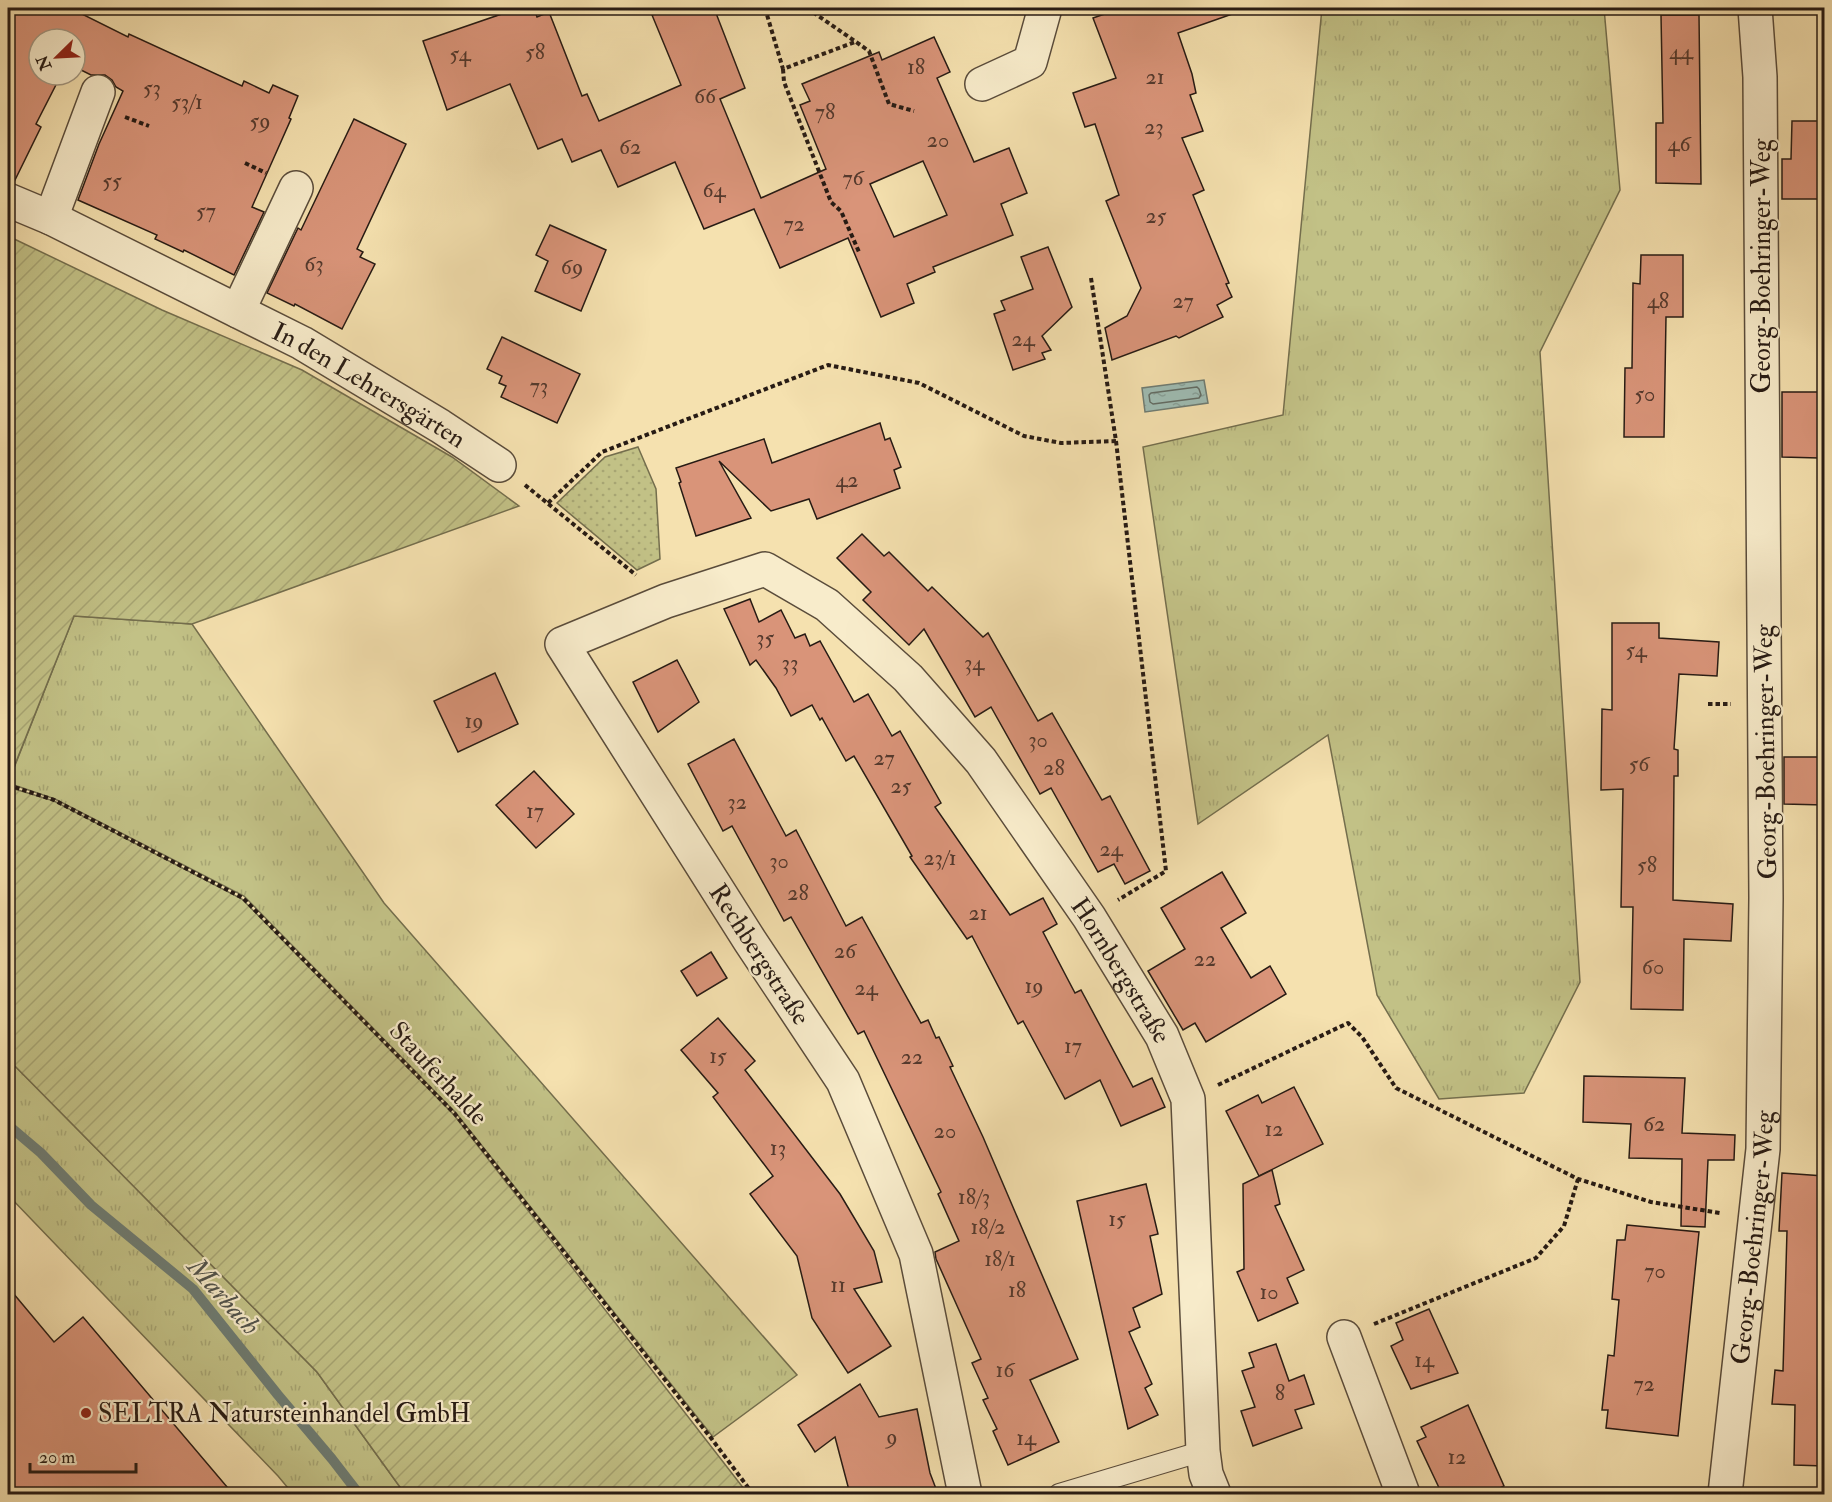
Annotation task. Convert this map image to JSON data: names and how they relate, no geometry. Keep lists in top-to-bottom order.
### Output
{
  "streets": {
    "street": [
      "Georg-Boehringer-Weg",
      "In den Lehrersgärten",
      "Rechbergstraße",
      "Hornbergstraße"
    ],
    "path": ["Stauferhalde"]
  },
  "crossings": [
    ["Rechbergstraße", "Hornbergstraße"]
  ],
  "water": ["Marbach"],
  "places": ["SELTRA Natursteinhandel GmbH"],
  "house_numbers": [
    "58",
    "44",
    "54",
    "18",
    "21",
    "53",
    "66",
    "53/1",
    "78",
    "59",
    "23",
    "20",
    "46",
    "62",
    "76",
    "55",
    "64",
    "57",
    "25",
    "72",
    "63",
    "69",
    "27",
    "48",
    "24",
    "73",
    "50",
    "42",
    "35",
    "54",
    "33",
    "34",
    "19",
    "30",
    "27",
    "56",
    "28",
    "25",
    "32",
    "17",
    "24",
    "23/1",
    "30",
    "58",
    "28",
    "21",
    "26",
    "22",
    "60",
    "19",
    "24",
    "17",
    "15",
    "22",
    "62",
    "12",
    "20",
    "13",
    "18/3",
    "15",
    "18/2",
    "18/1",
    "70",
    "11",
    "18",
    "10",
    "14",
    "16",
    "72",
    "8",
    "9",
    "14",
    "12"
  ],
  "scale_bar": "20 m",
  "north": "bottom left"
}
